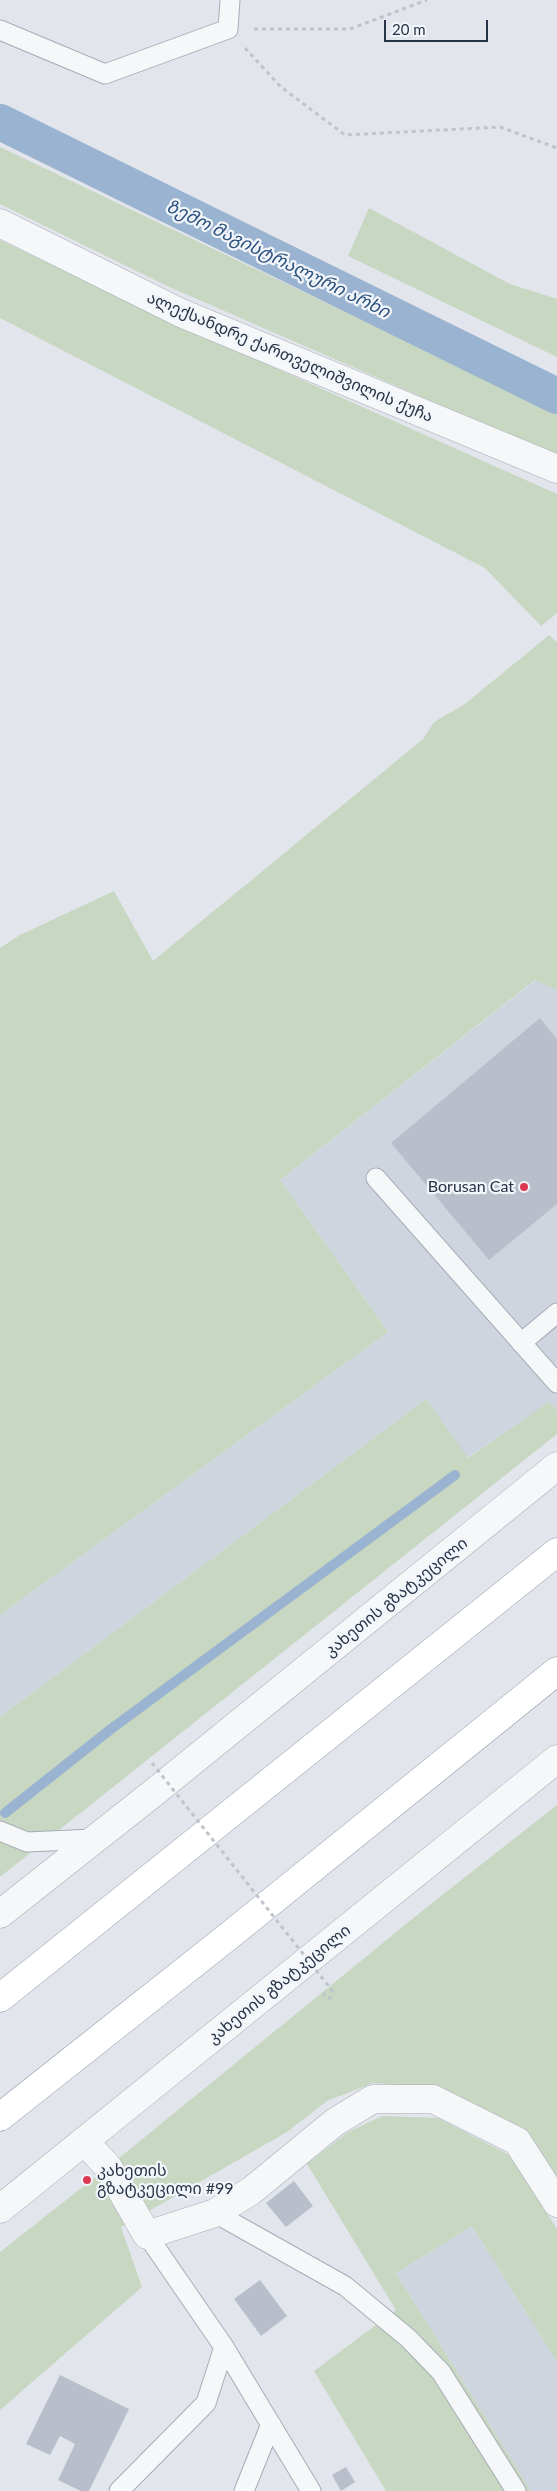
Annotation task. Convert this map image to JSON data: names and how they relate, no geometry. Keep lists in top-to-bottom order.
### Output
{
  "streets": {
    "street": ["ალექსანდრე ქართველიშვილის ქუჩა", "კახეთის გზატკეცილი"]
  },
  "water": ["ზემო მაგისტრალური არხი"],
  "places": ["Borusan Cat", "კახეთის გზატკეცილი #99"],
  "scale_bar": "20 m"
}
